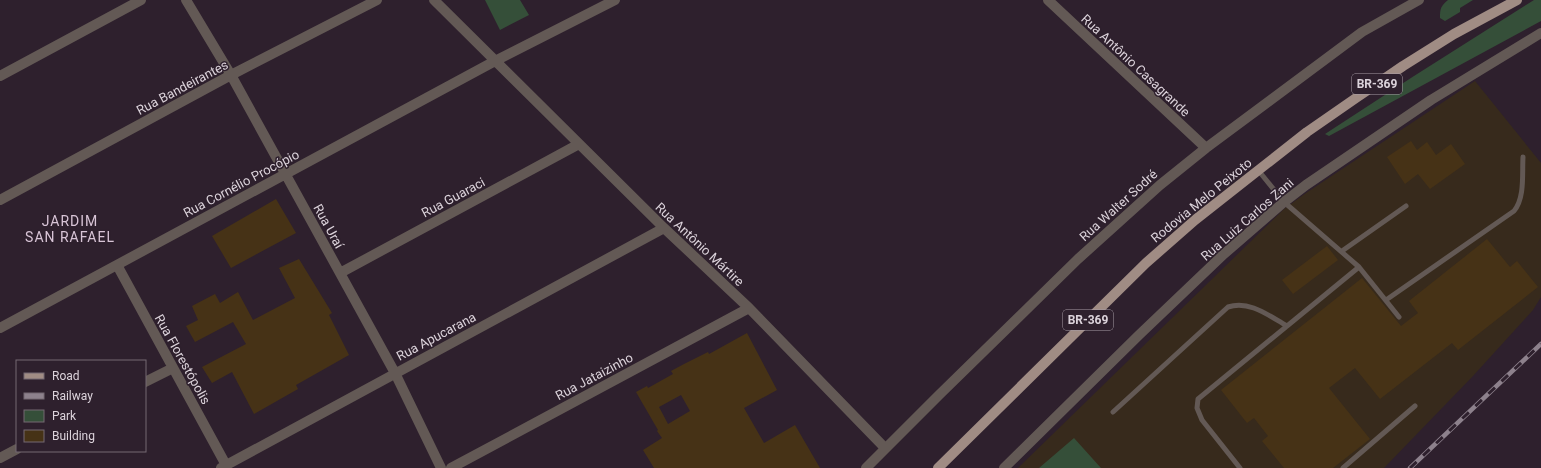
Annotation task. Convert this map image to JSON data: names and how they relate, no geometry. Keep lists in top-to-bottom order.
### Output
{
  "streets": {
    "main road": ["BR-369", "Rodovia Melo Peixoto"],
    "street": [
      "Rua Antônio Casagrande",
      "Rua Bandeirantes",
      "Rua Cornélio Procópio",
      "Rua Guaraci",
      "Rua Walter Sodré",
      "Rua Luiz Carlos Zani",
      "Rua Uraí",
      "Rua Antônio Mártire",
      "Rua Apucarana",
      "Rua Florestópolis",
      "Rua Jataizinho"
    ]
  },
  "crossings": [
    ["Rua Antônio Casagrande", "Rua Walter Sodré"],
    ["Rua Bandeirantes", "Rua Uraí"],
    ["Rua Cornélio Procópio", "Rua Uraí"],
    ["Rua Cornélio Procópio", "Rua Antônio Mártire"],
    ["Rua Cornélio Procópio", "Rua Florestópolis"],
    ["Rua Guaraci", "Rua Uraí"],
    ["Rua Guaraci", "Rua Antônio Mártire"],
    ["Rua Walter Sodré", "Rua Antônio Mártire"],
    ["Rua Uraí", "Rua Apucarana"],
    ["Rua Antônio Mártire", "Rua Apucarana"],
    ["Rua Antônio Mártire", "Rua Jataizinho"],
    ["Rua Apucarana", "Rua Florestópolis"]
  ],
  "districts": ["JARDIM SAN RAFAEL"],
  "legend": [
    "Road",
    "Railway",
    "Park",
    "Building"
  ]
}
